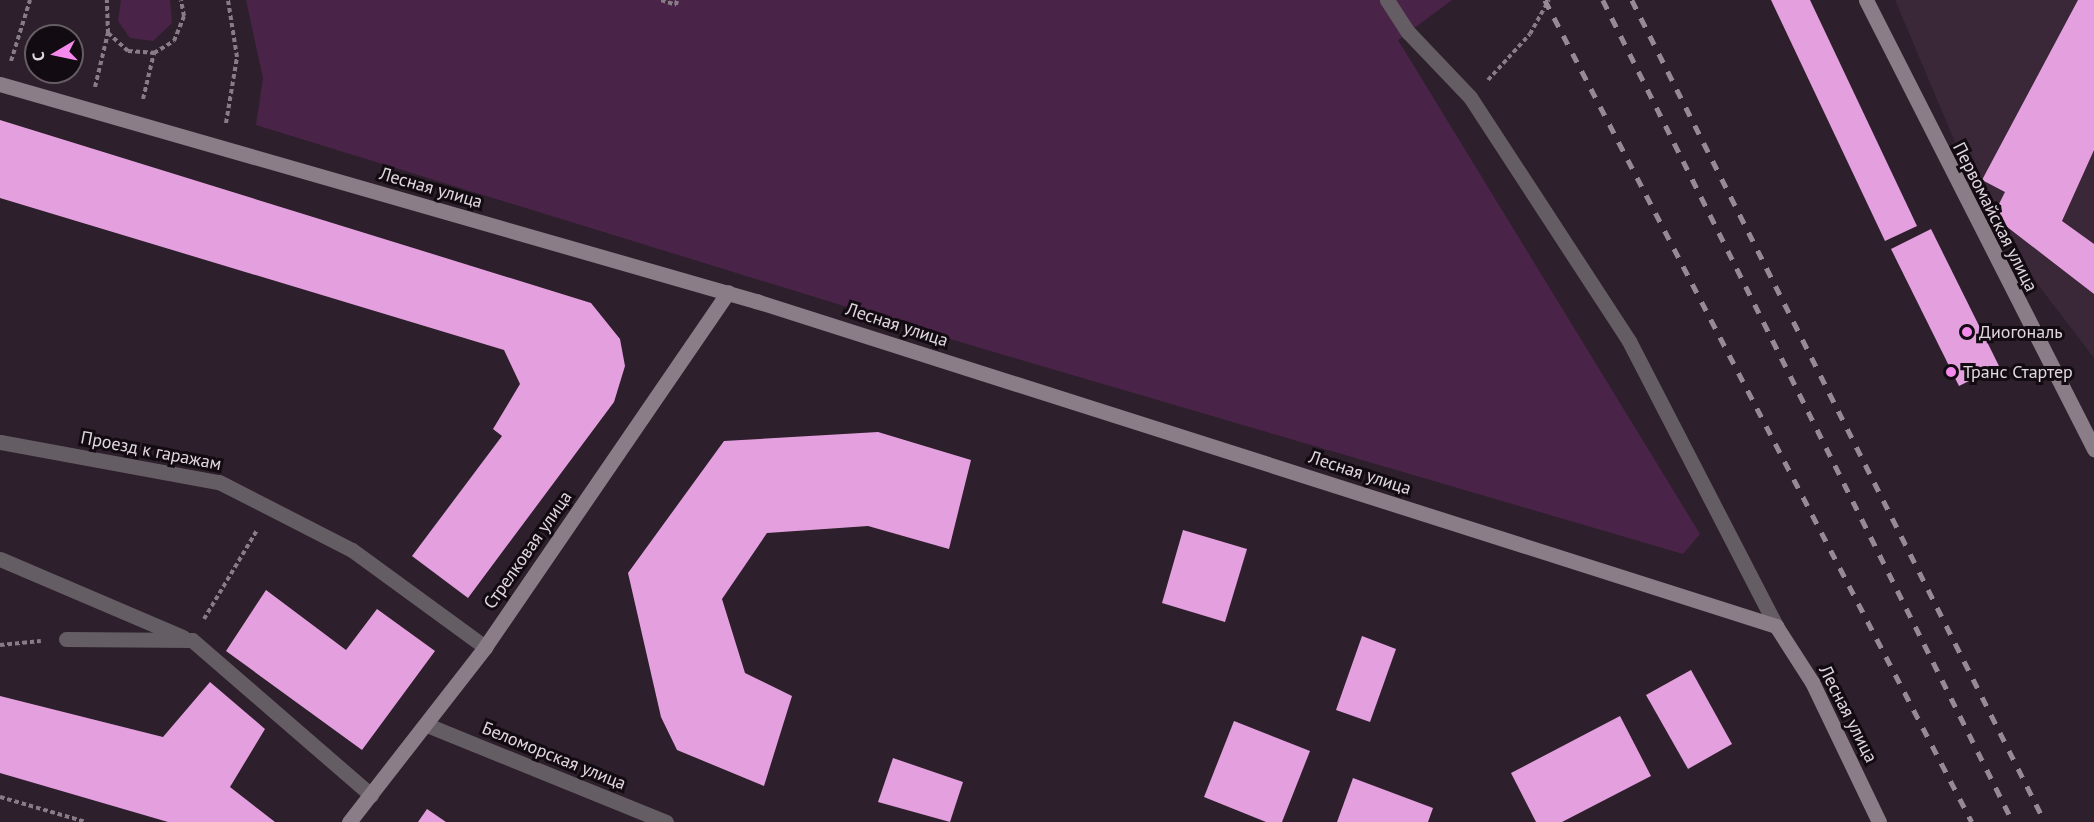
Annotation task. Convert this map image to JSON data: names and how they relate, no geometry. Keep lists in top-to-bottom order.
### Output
{
  "streets": {
    "street": [
      "Лесная улица",
      "Первомайская улица",
      "Проезд к гаражам",
      "Стрелковая улица",
      "Беломорская улица"
    ]
  },
  "crossings": [
    ["Лесная улица", "Стрелковая улица"],
    ["Проезд к гаражам", "Стрелковая улица"],
    ["Стрелковая улица", "Беломорская улица"]
  ],
  "places": ["Диогональ", "Транс Стартер"],
  "north": "left"
}
